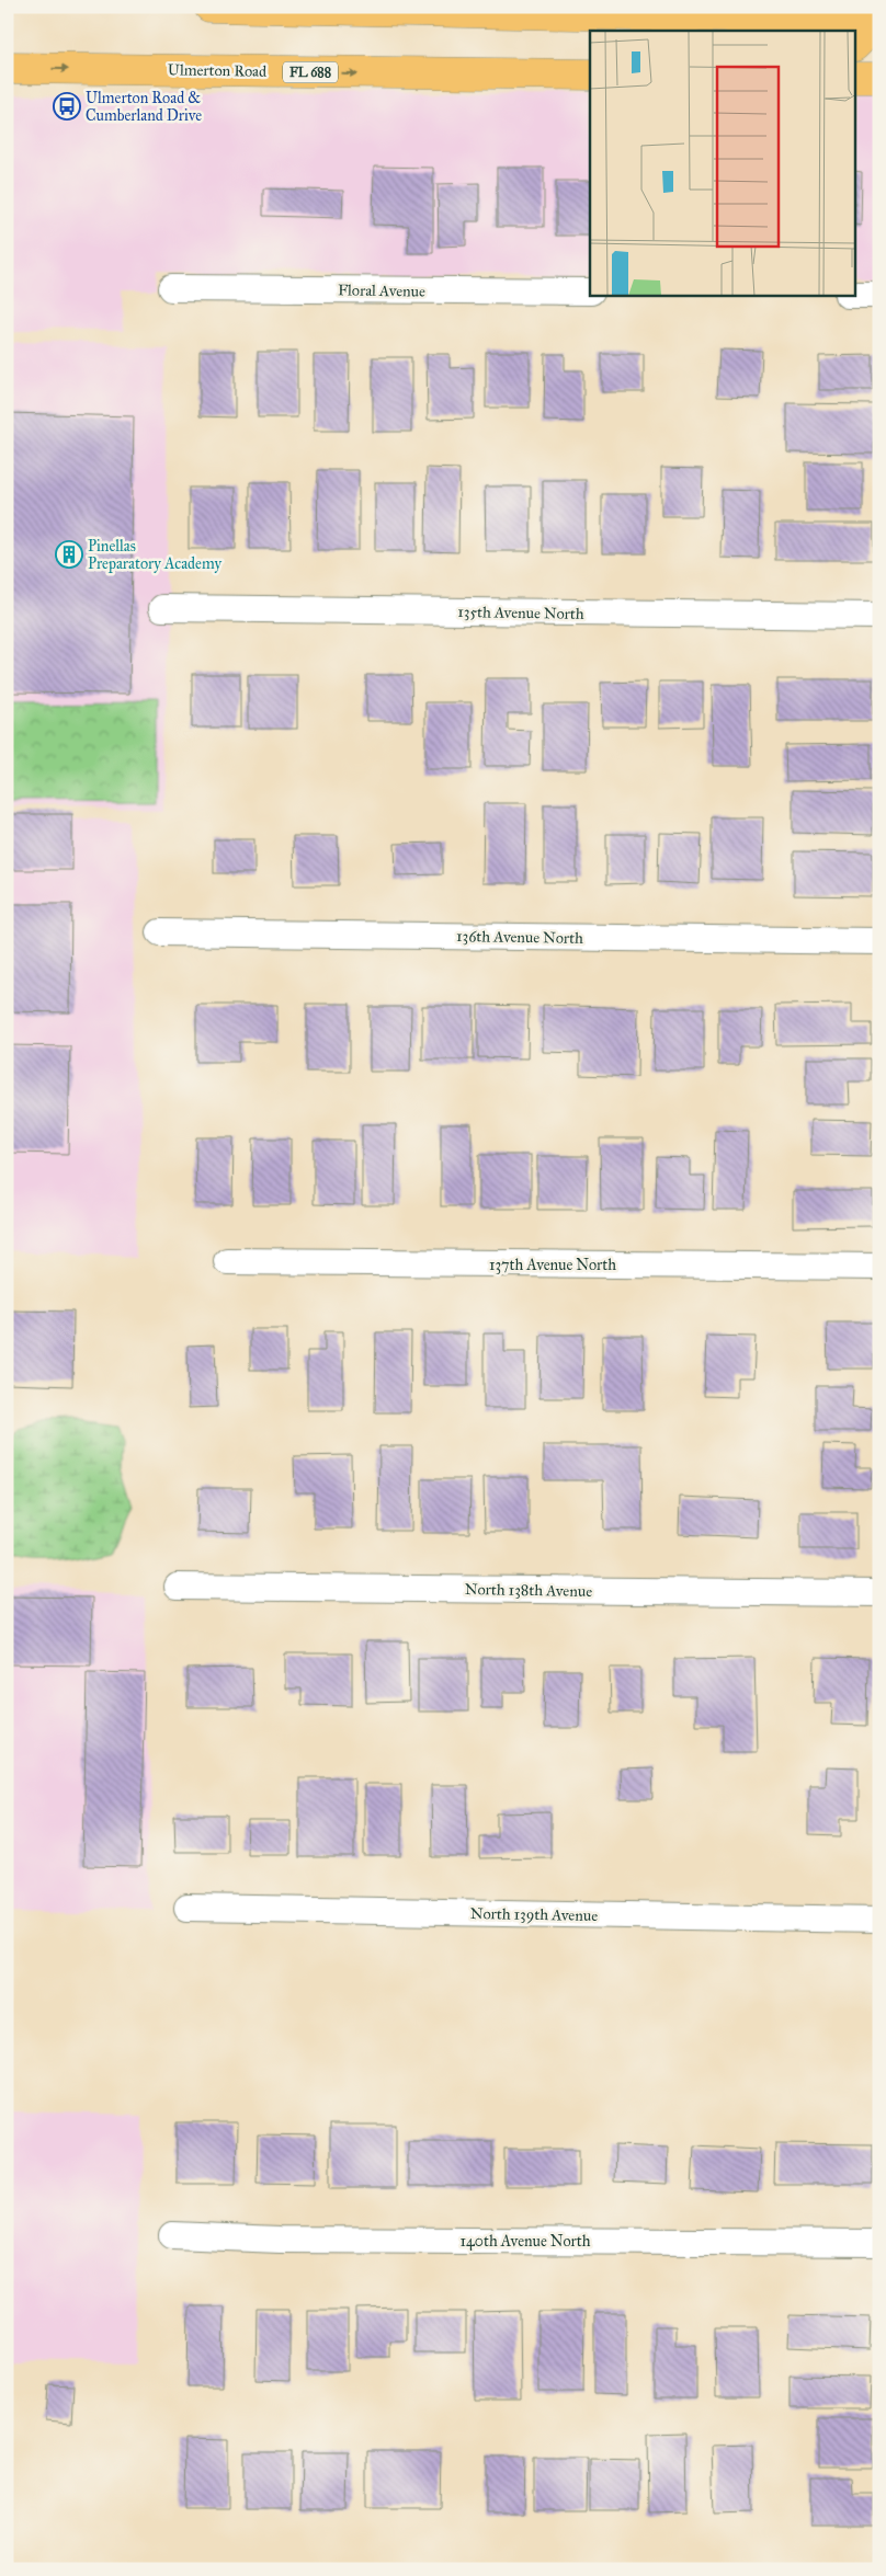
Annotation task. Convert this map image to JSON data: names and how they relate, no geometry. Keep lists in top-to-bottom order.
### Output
{
  "streets": {
    "main road": ["Ulmerton Road", "FL 688"],
    "street": [
      "Floral Avenue",
      "135th Avenue North",
      "136th Avenue North",
      "137th Avenue North",
      "North 138th Avenue",
      "North 139th Avenue",
      "140th Avenue North"
    ]
  },
  "places": {
    "bus stop": ["Ulmerton Road & Cumberland Drive"],
    "building": ["Pinellas Preparatory Academy"]
  }
}
